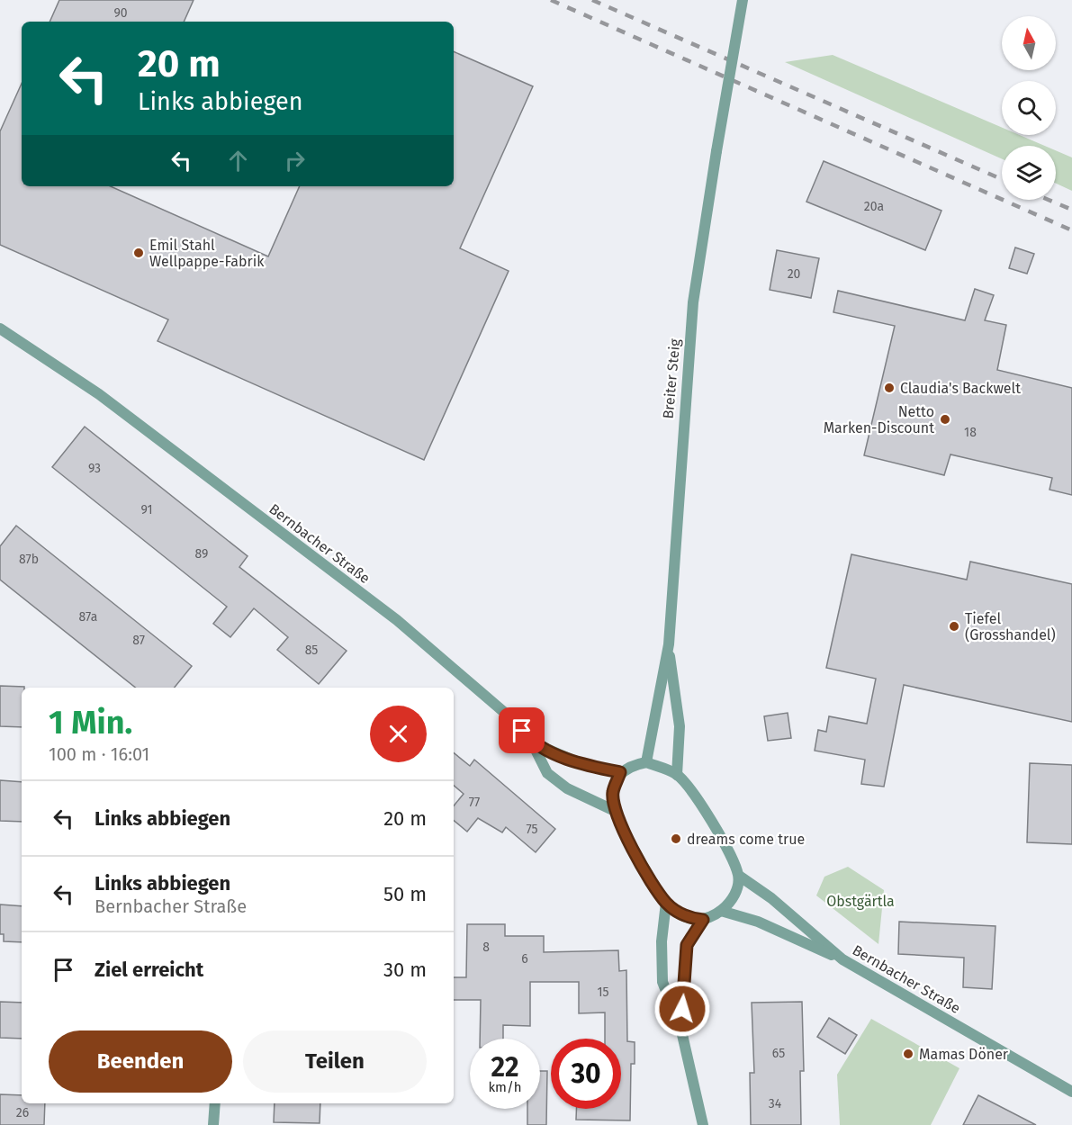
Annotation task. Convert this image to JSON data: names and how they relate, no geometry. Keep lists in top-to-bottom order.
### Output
{
  "streets": {
    "street": ["Breiter Steig", "Bernbacher Straße"]
  },
  "parks": ["Obstgärtla"],
  "places": [
    "Emil Stahl Wellpappe-Fabrik",
    "Claudia's Backwelt",
    "Netto Marken-Discount",
    "Tiefel (Grosshandel)",
    "dreams come true",
    "Mamas Döner"
  ],
  "house_numbers": [
    "90",
    "20a",
    "20",
    "18",
    "93",
    "91",
    "89",
    "87b",
    "87a",
    "87",
    "85",
    "77",
    "75",
    "8",
    "6",
    "15",
    "65",
    "34",
    "26"
  ],
  "north": "top",
  "page": {
    "turn": ["20 m", "Links abbiegen"],
    "heading": ["1 Min.", "100 m · 16:01"],
    "list": [
      {
        "name": "Links abbiegen",
        "value": "20 m"
      },
      {
        "name": "Links abbiegen",
        "note": "Bernbacher Straße",
        "value": "50 m"
      },
      {
        "name": "Ziel erreicht",
        "value": "30 m"
      }
    ],
    "buttons": ["Beenden", "Teilen"],
    "speed": "22 km/h",
    "limit": "30"
  }
}
